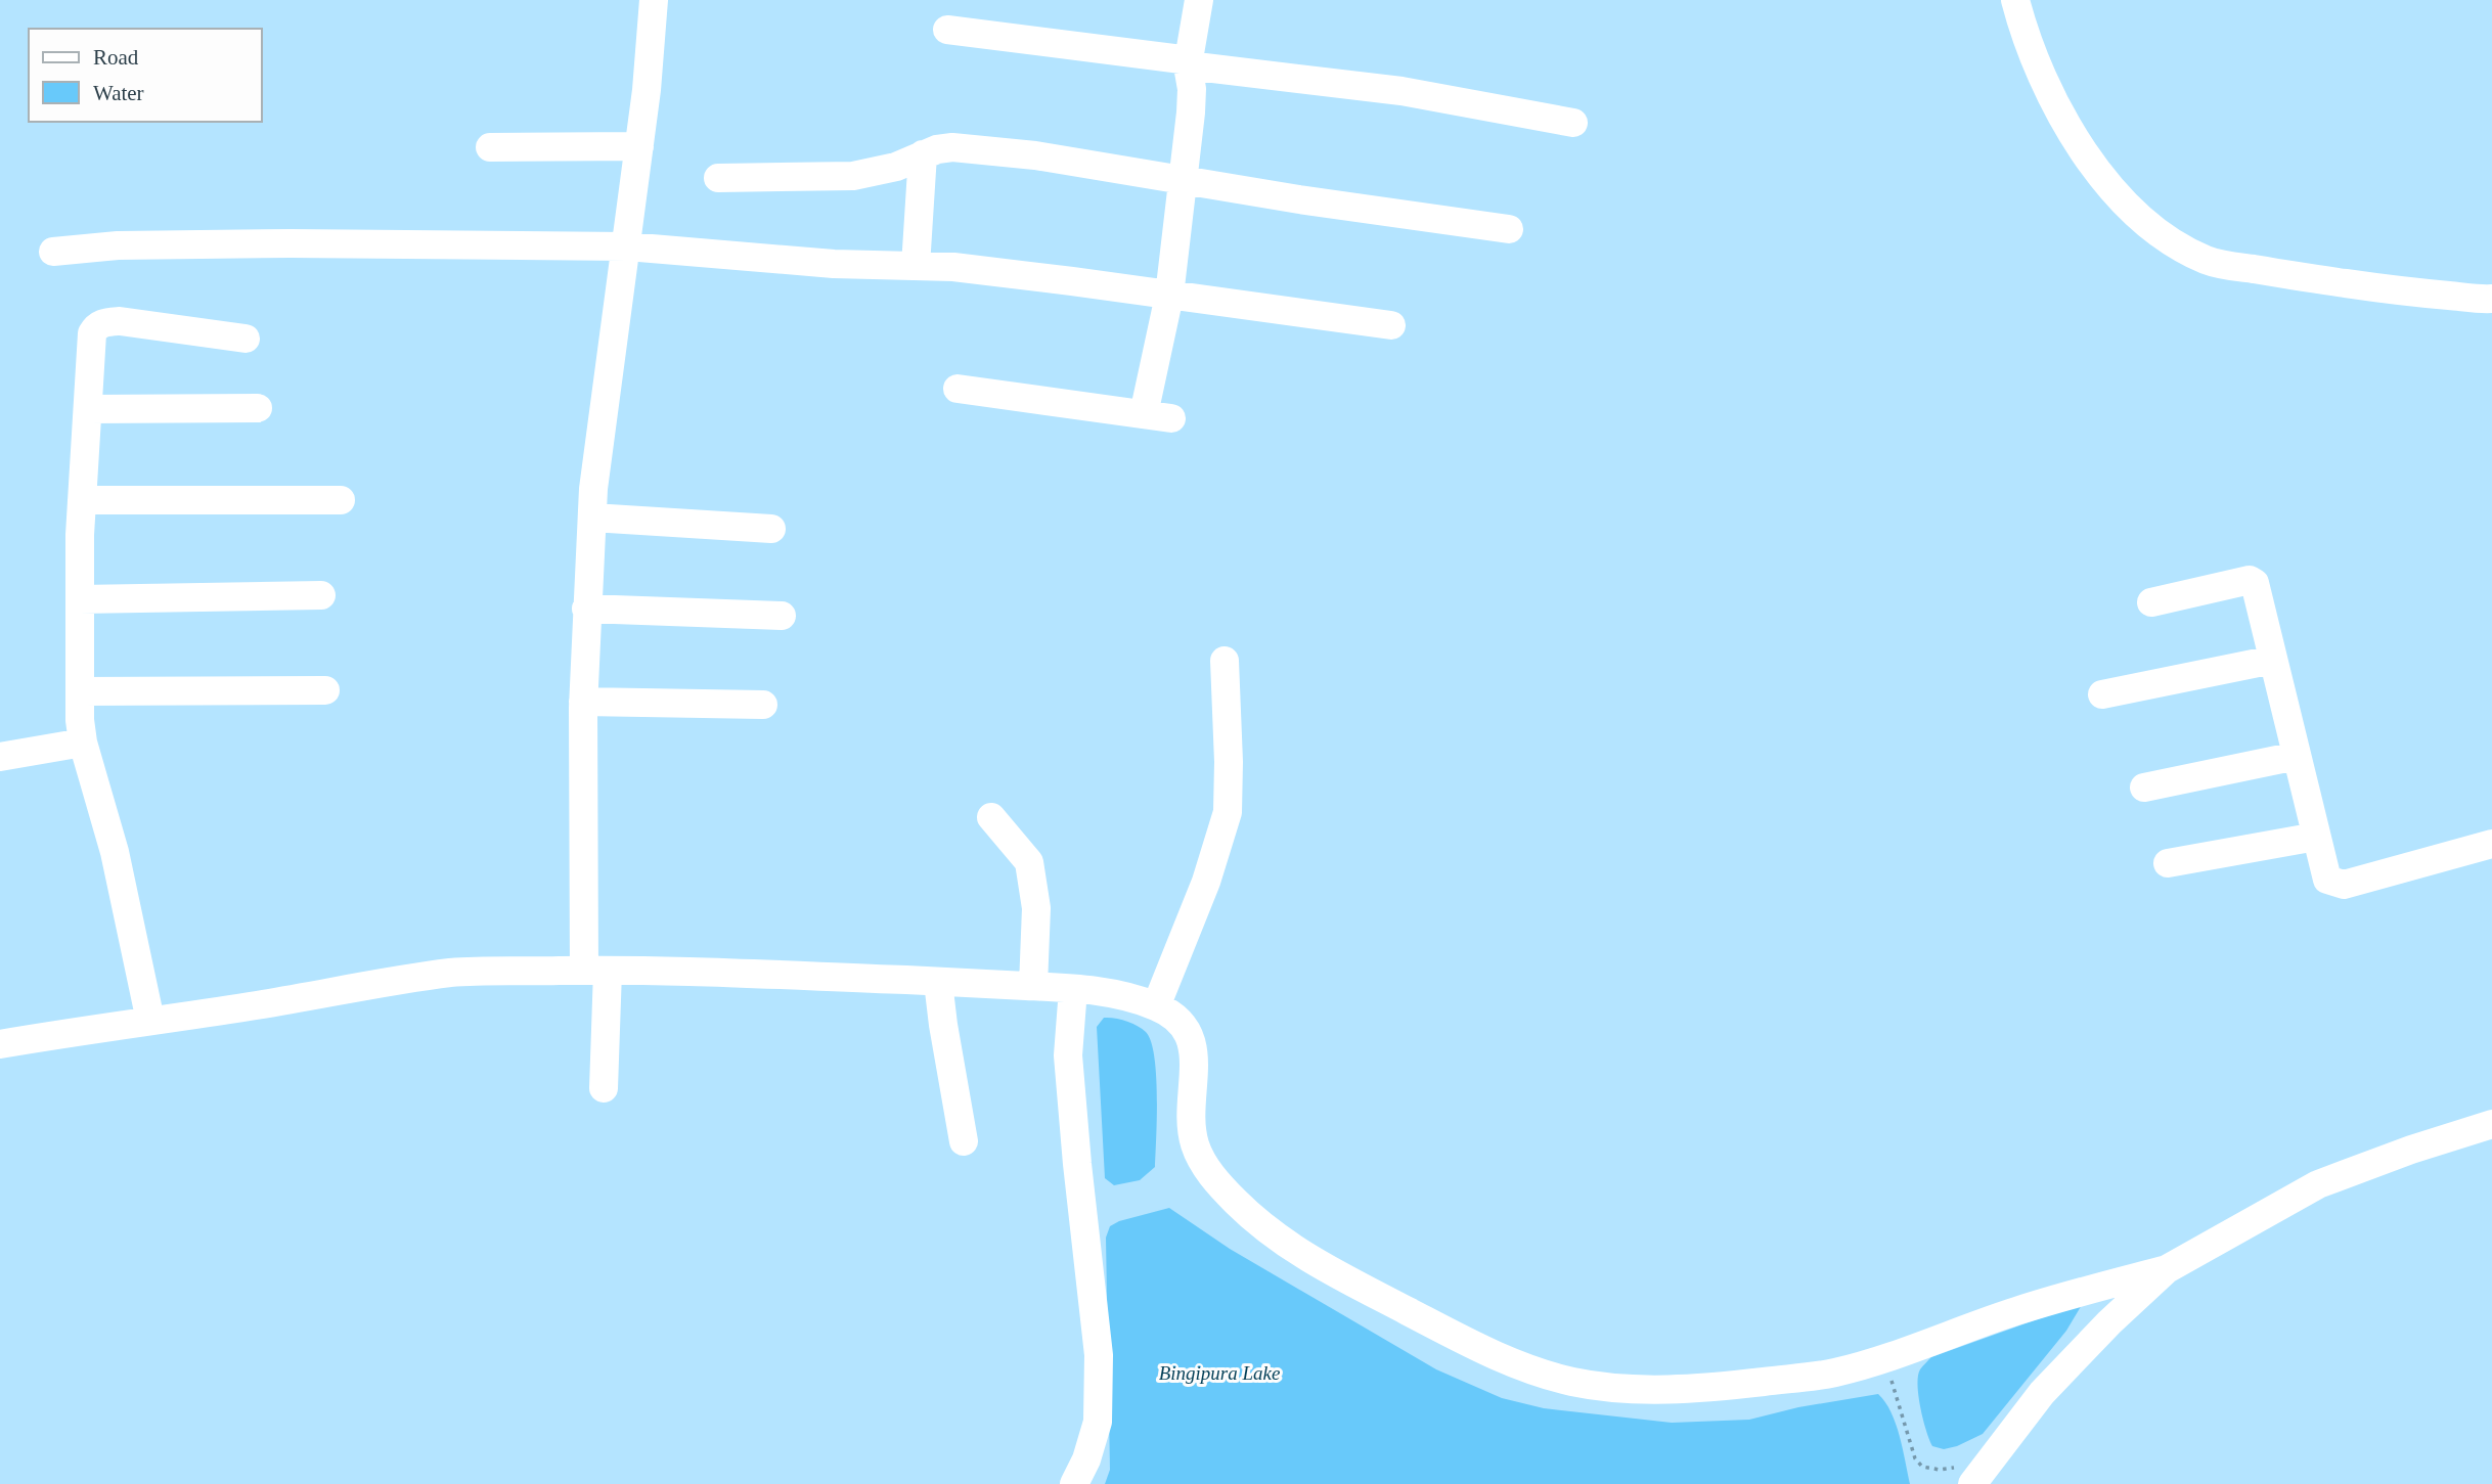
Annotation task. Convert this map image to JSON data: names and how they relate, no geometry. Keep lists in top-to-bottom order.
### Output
{
  "water": ["Bingipura Lake"],
  "legend": ["Road", "Water"]
}
